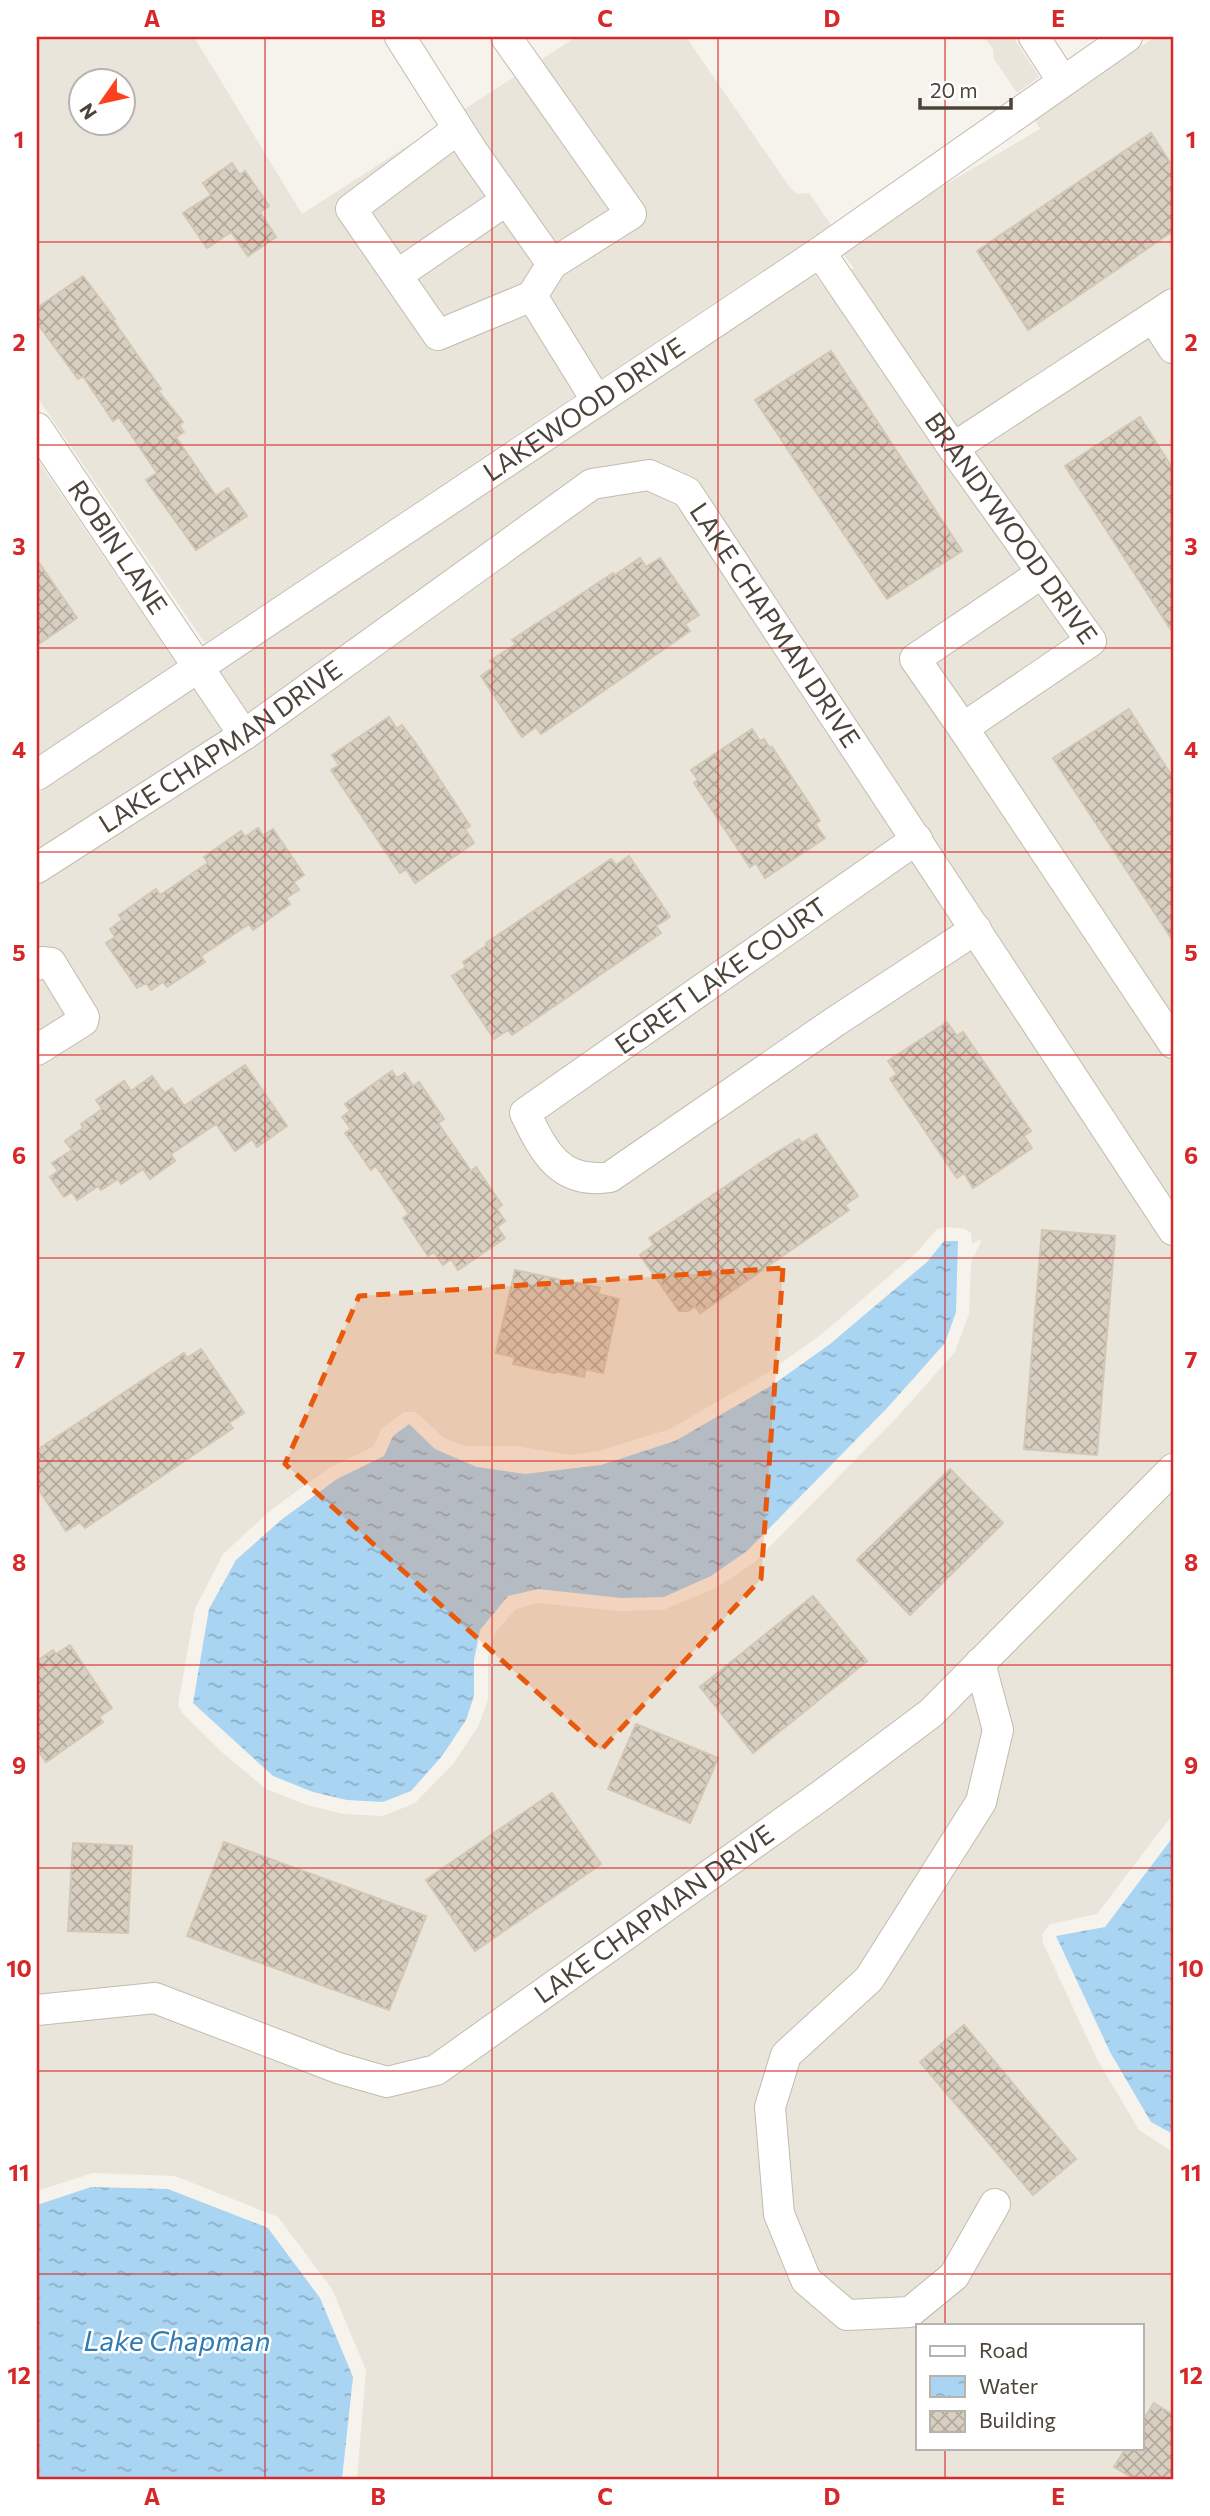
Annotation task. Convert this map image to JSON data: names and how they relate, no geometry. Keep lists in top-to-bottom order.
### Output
{
  "streets": {
    "street": [
      "LAKEWOOD DRIVE",
      "BRANDYWOOD DRIVE",
      "ROBIN LANE",
      "LAKE CHAPMAN DRIVE",
      "EGRET LAKE COURT"
    ]
  },
  "crossings": [
    ["LAKEWOOD DRIVE", "BRANDYWOOD DRIVE"],
    ["LAKEWOOD DRIVE", "ROBIN LANE"],
    ["ROBIN LANE", "LAKE CHAPMAN DRIVE"],
    ["LAKE CHAPMAN DRIVE", "EGRET LAKE COURT"]
  ],
  "water": ["Lake Chapman"],
  "legend": ["Road", "Water", "Building"],
  "scale_bar": "20 m",
  "north": "bottom left",
  "grid": {
    "columns": [
      "A",
      "B",
      "C",
      "D",
      "E"
    ],
    "rows": [
      "1",
      "2",
      "3",
      "4",
      "5",
      "6",
      "7",
      "8",
      "9",
      "10",
      "11",
      "12"
    ]
  }
}
